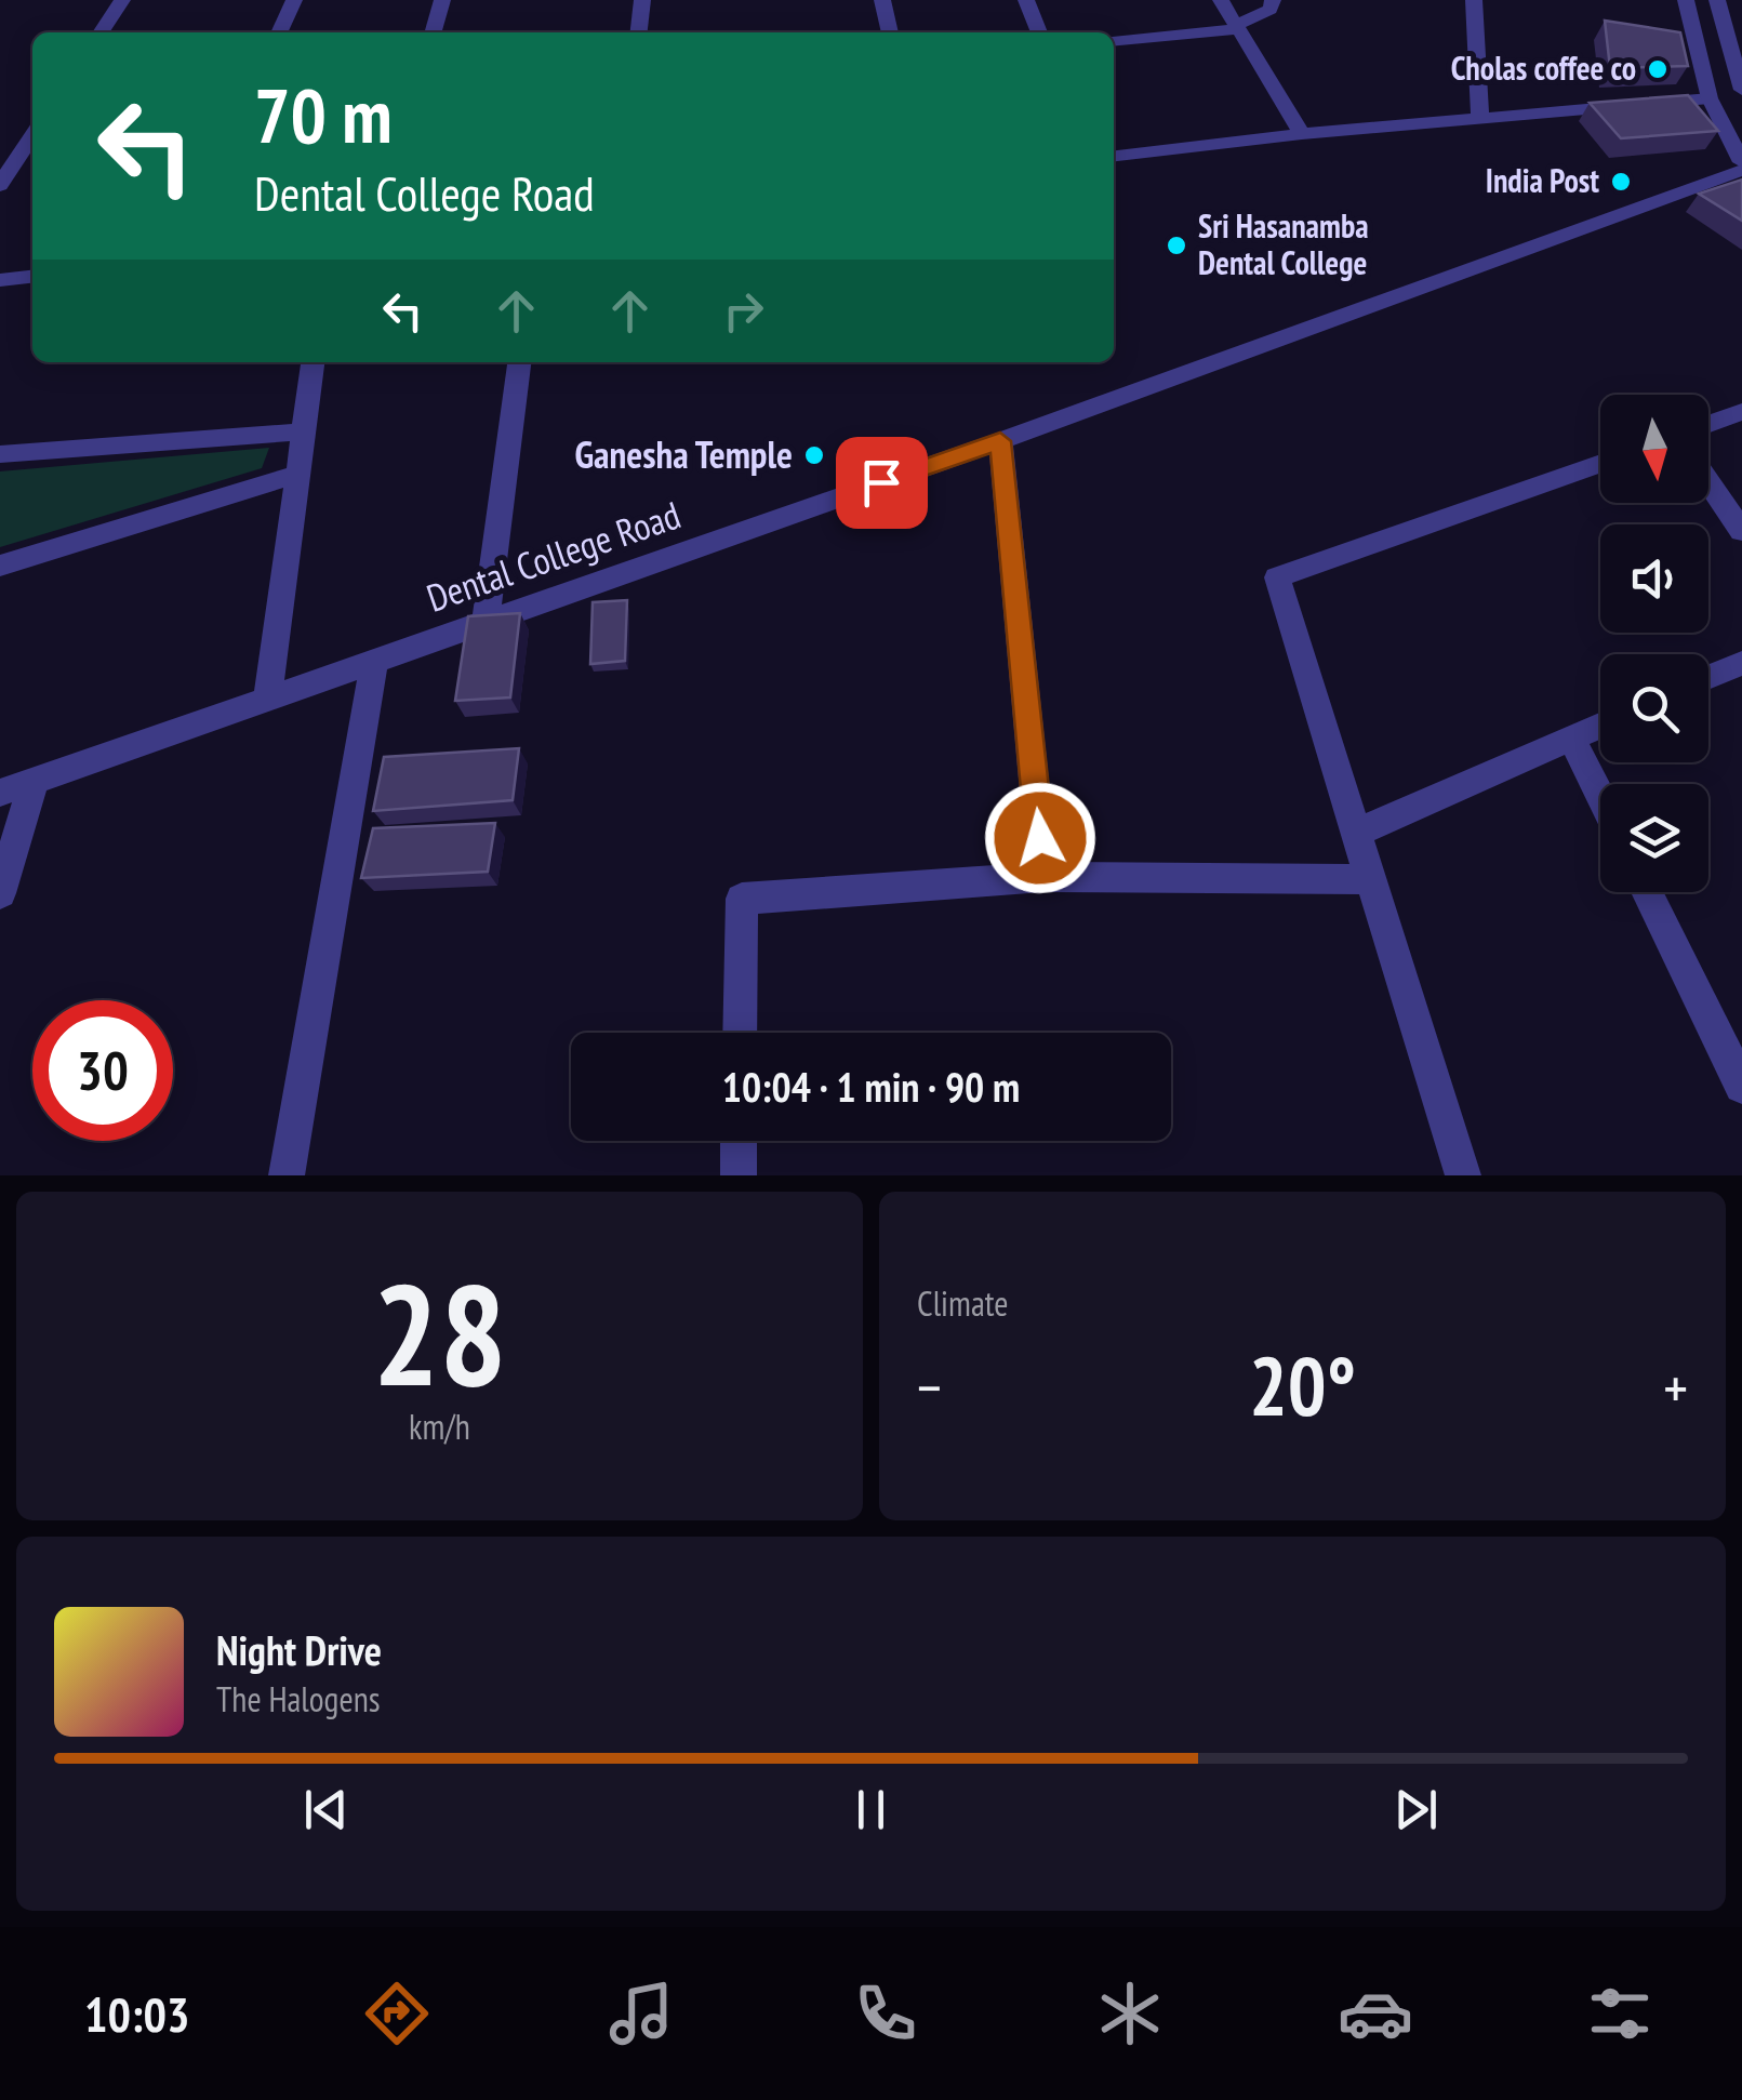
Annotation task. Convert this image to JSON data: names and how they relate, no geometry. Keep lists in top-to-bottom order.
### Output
{
  "streets": {
    "street": ["Dental College Road"]
  },
  "places": [
    "Cholas coffee co",
    "India Post",
    "Sri Hasanamba Dental College",
    "Ganesha Temple"
  ],
  "north": "bottom",
  "page": {
    "turn": ["70 m", "Dental College Road"],
    "limit": "30",
    "trip": "10:04 · 1 min · 90 m",
    "tile": [
      ["28", "km/h"],
      "Climate"
    ],
    "heat": ["−", "20°", "+"],
    "song": ["Night Drive", "The Halogens"],
    "tabs": "10:03"
  }
}
